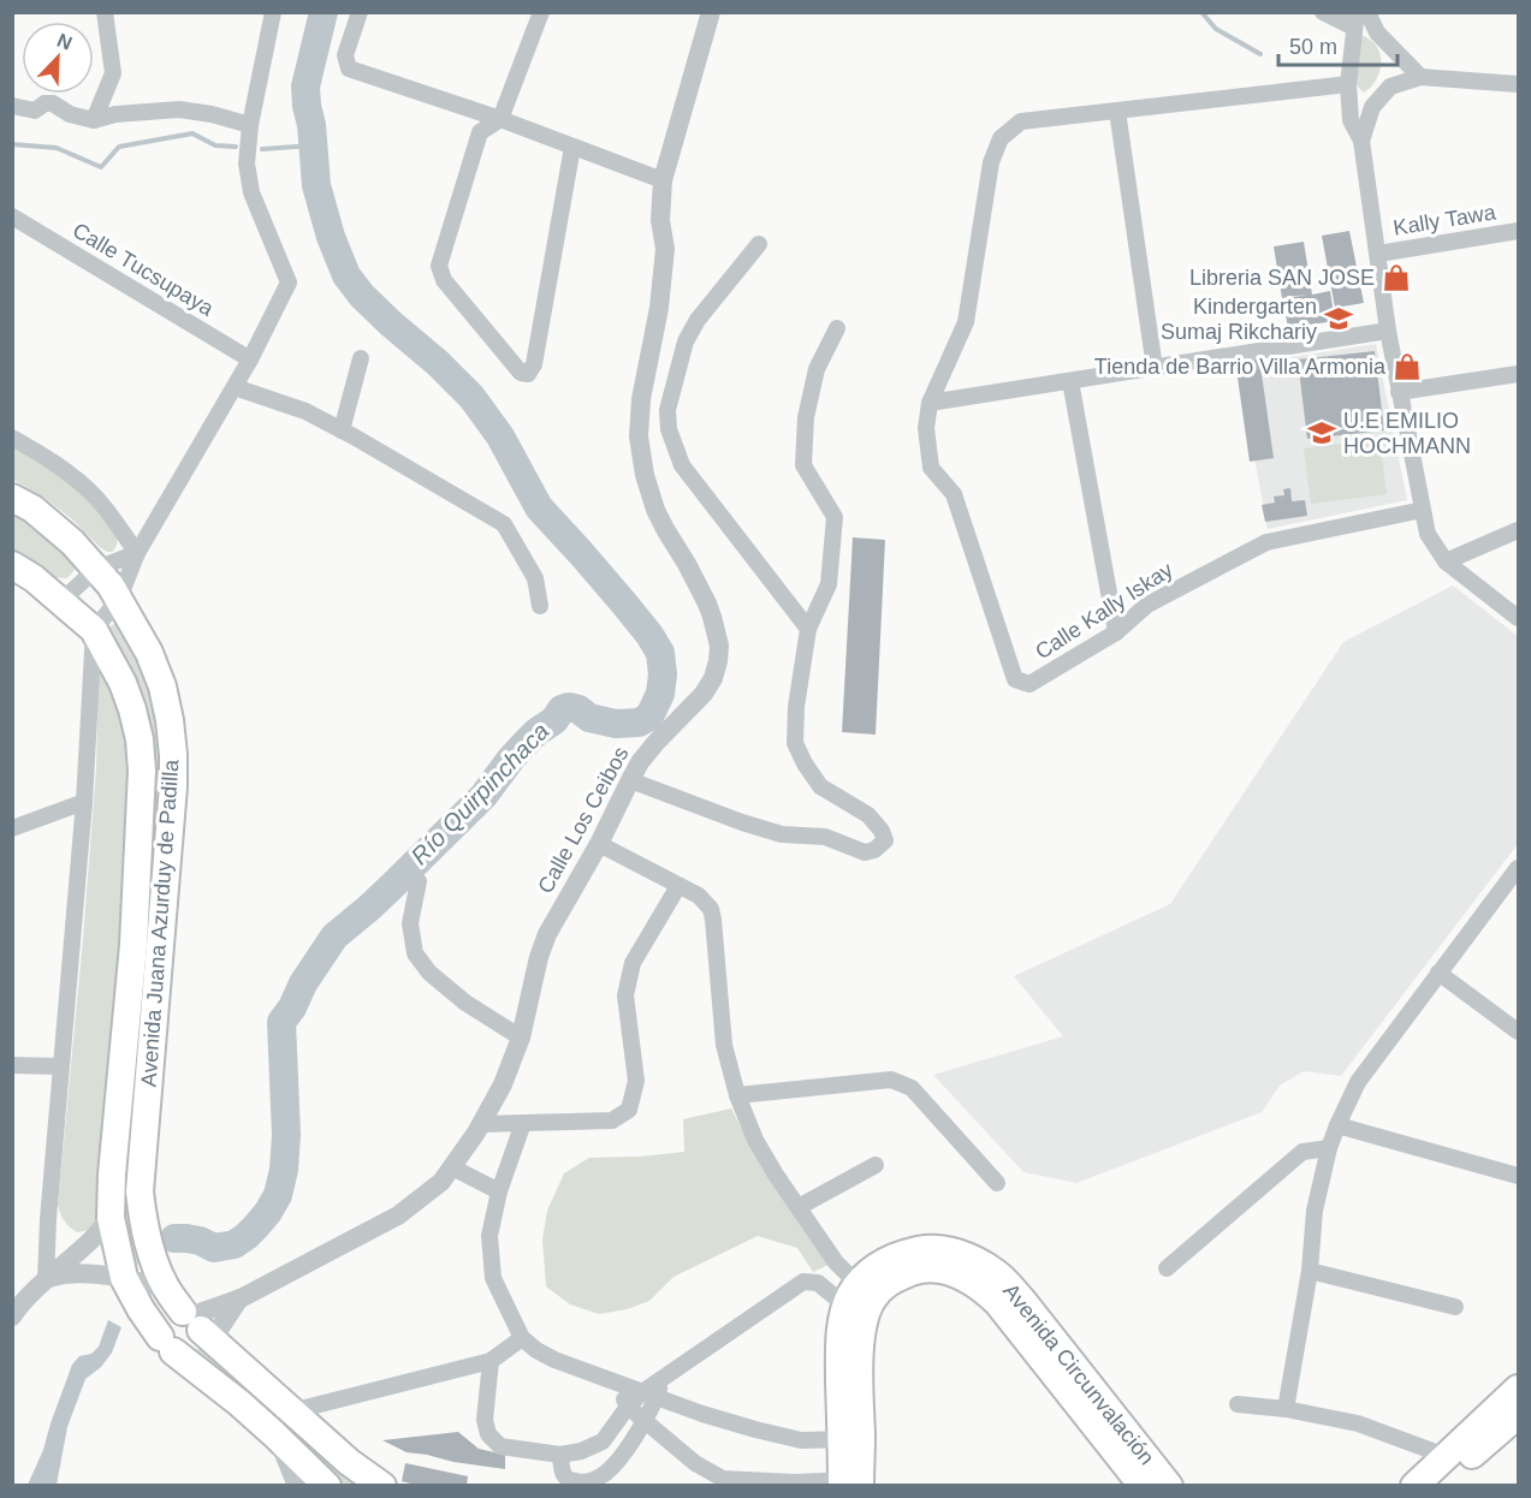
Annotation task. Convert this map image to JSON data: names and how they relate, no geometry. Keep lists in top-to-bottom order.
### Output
{
  "streets": {
    "highway": ["Avenida Juana Azurduy de Padilla", "Avenida Circunvalación"],
    "street": [
      "Kally Tawa",
      "Calle Tucsupaya",
      "Calle Kally Iskay",
      "Calle Los Ceibos"
    ]
  },
  "crossings": [
    ["Calle Los Ceibos", "Avenida Juana Azurduy de Padilla"]
  ],
  "water": ["Río Quirpinchaca"],
  "places": {
    "shop": ["Libreria SAN JOSE", "Tienda de Barrio Villa Armonia"],
    "school or university": ["Kindergarten Sumaj Rikchariy", "U.E EMILIO HOCHMANN"]
  },
  "scale_bar": "50 m",
  "north": "top right"
}
